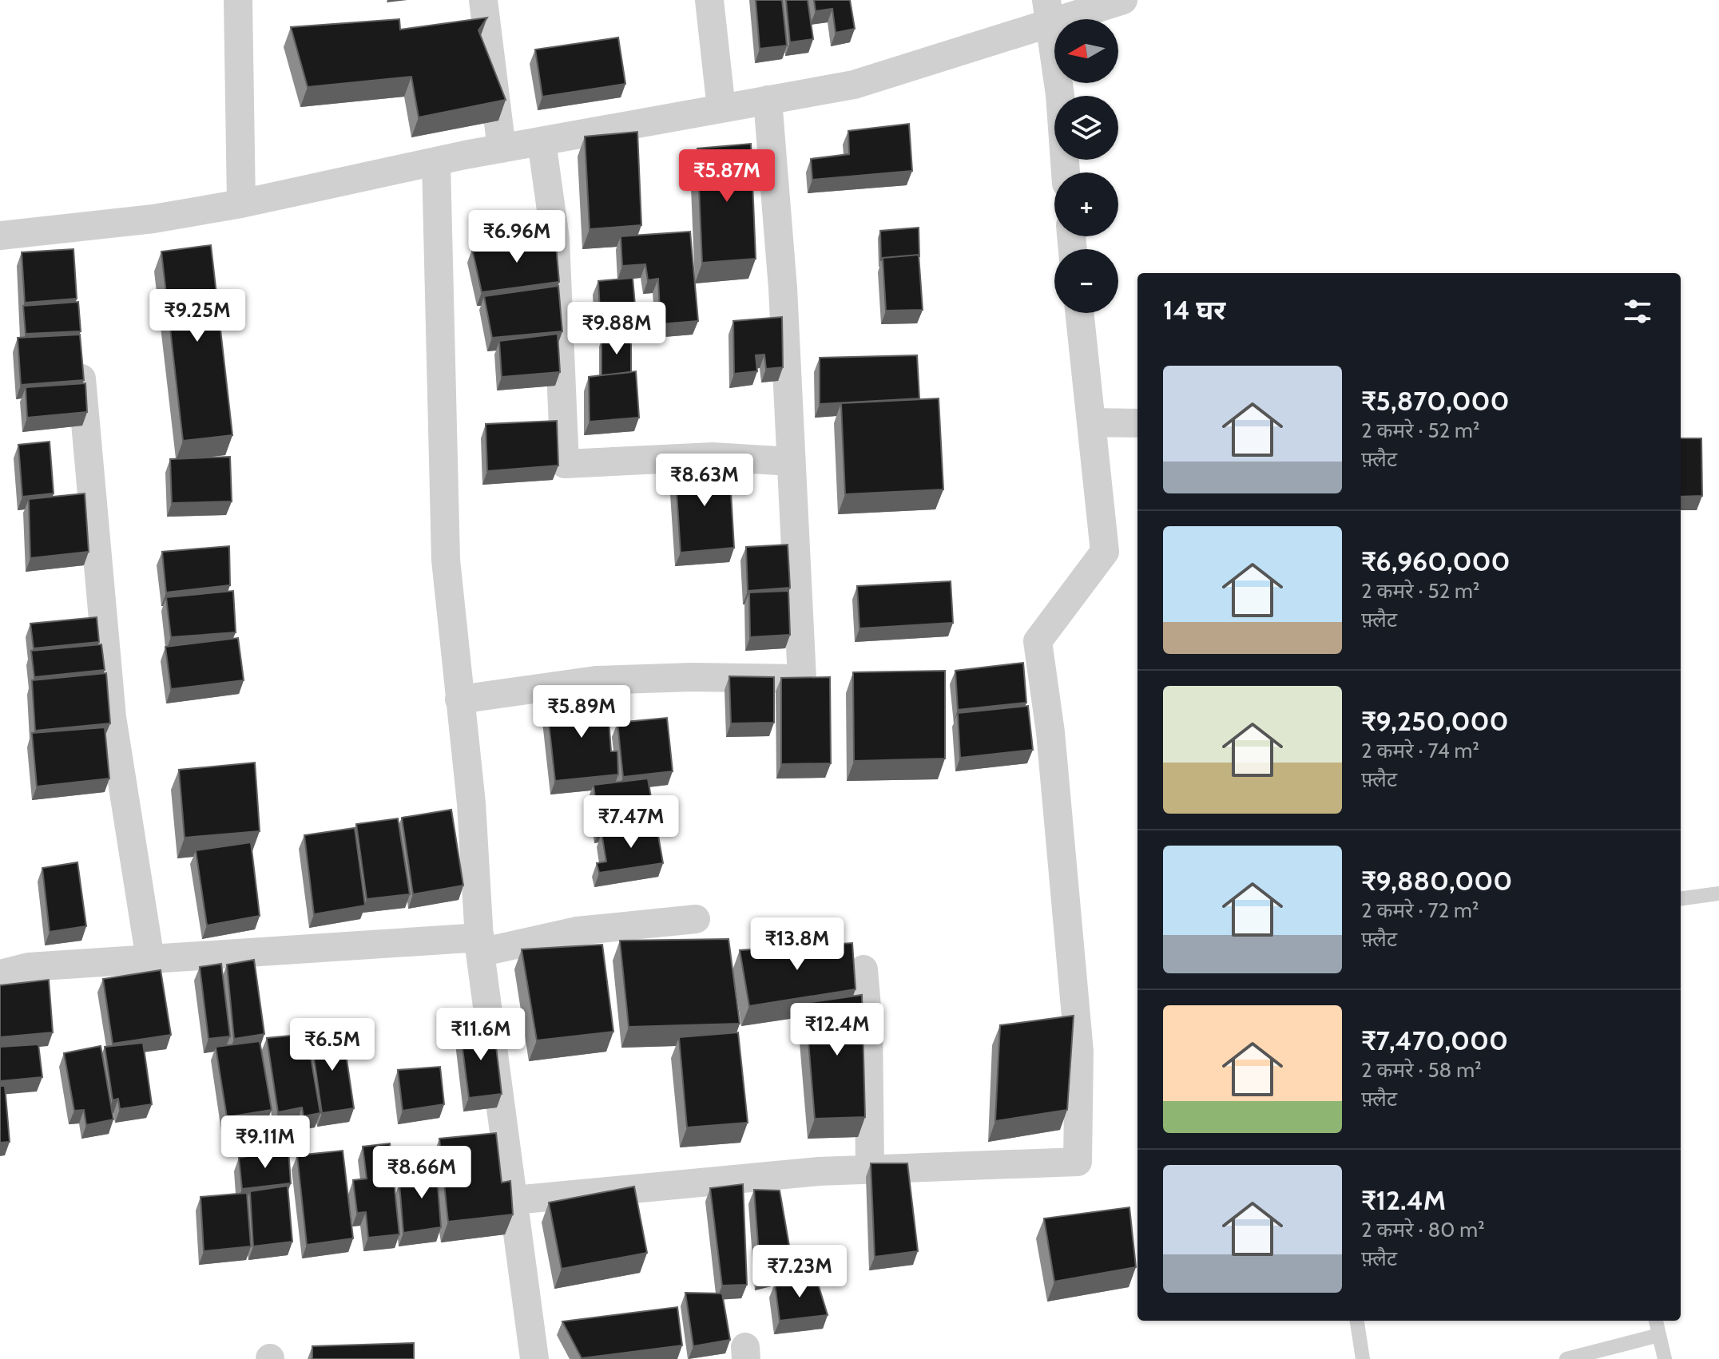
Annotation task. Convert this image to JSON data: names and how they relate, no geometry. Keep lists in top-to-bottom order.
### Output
{
  "north": "left",
  "page": {
    "map_buttons": ["+", "−"],
    "price": [
      "₹5.87M",
      "₹6.96M",
      "₹9.25M",
      "₹9.88M",
      "₹8.63M",
      "₹5.89M",
      "₹7.47M",
      "₹13.8M",
      "₹12.4M",
      "₹11.6M",
      "₹6.5M",
      "₹9.11M",
      "₹8.66M",
      "₹7.23M"
    ],
    "heading": "14 घर",
    "list": [
      {
        "name": "₹5,870,000",
        "note": "2 कमरे · 52 m² · फ़्लैट"
      },
      {
        "name": "₹6,960,000",
        "note": "2 कमरे · 52 m² · फ़्लैट"
      },
      {
        "name": "₹9,250,000",
        "note": "2 कमरे · 74 m² · फ़्लैट"
      },
      {
        "name": "₹9,880,000",
        "note": "2 कमरे · 72 m² · फ़्लैट"
      },
      {
        "name": "₹7,470,000",
        "note": "2 कमरे · 58 m² · फ़्लैट"
      },
      {
        "name": "₹12.4M",
        "note": "2 कमरे · 80 m² · फ़्लैट"
      }
    ]
  }
}
